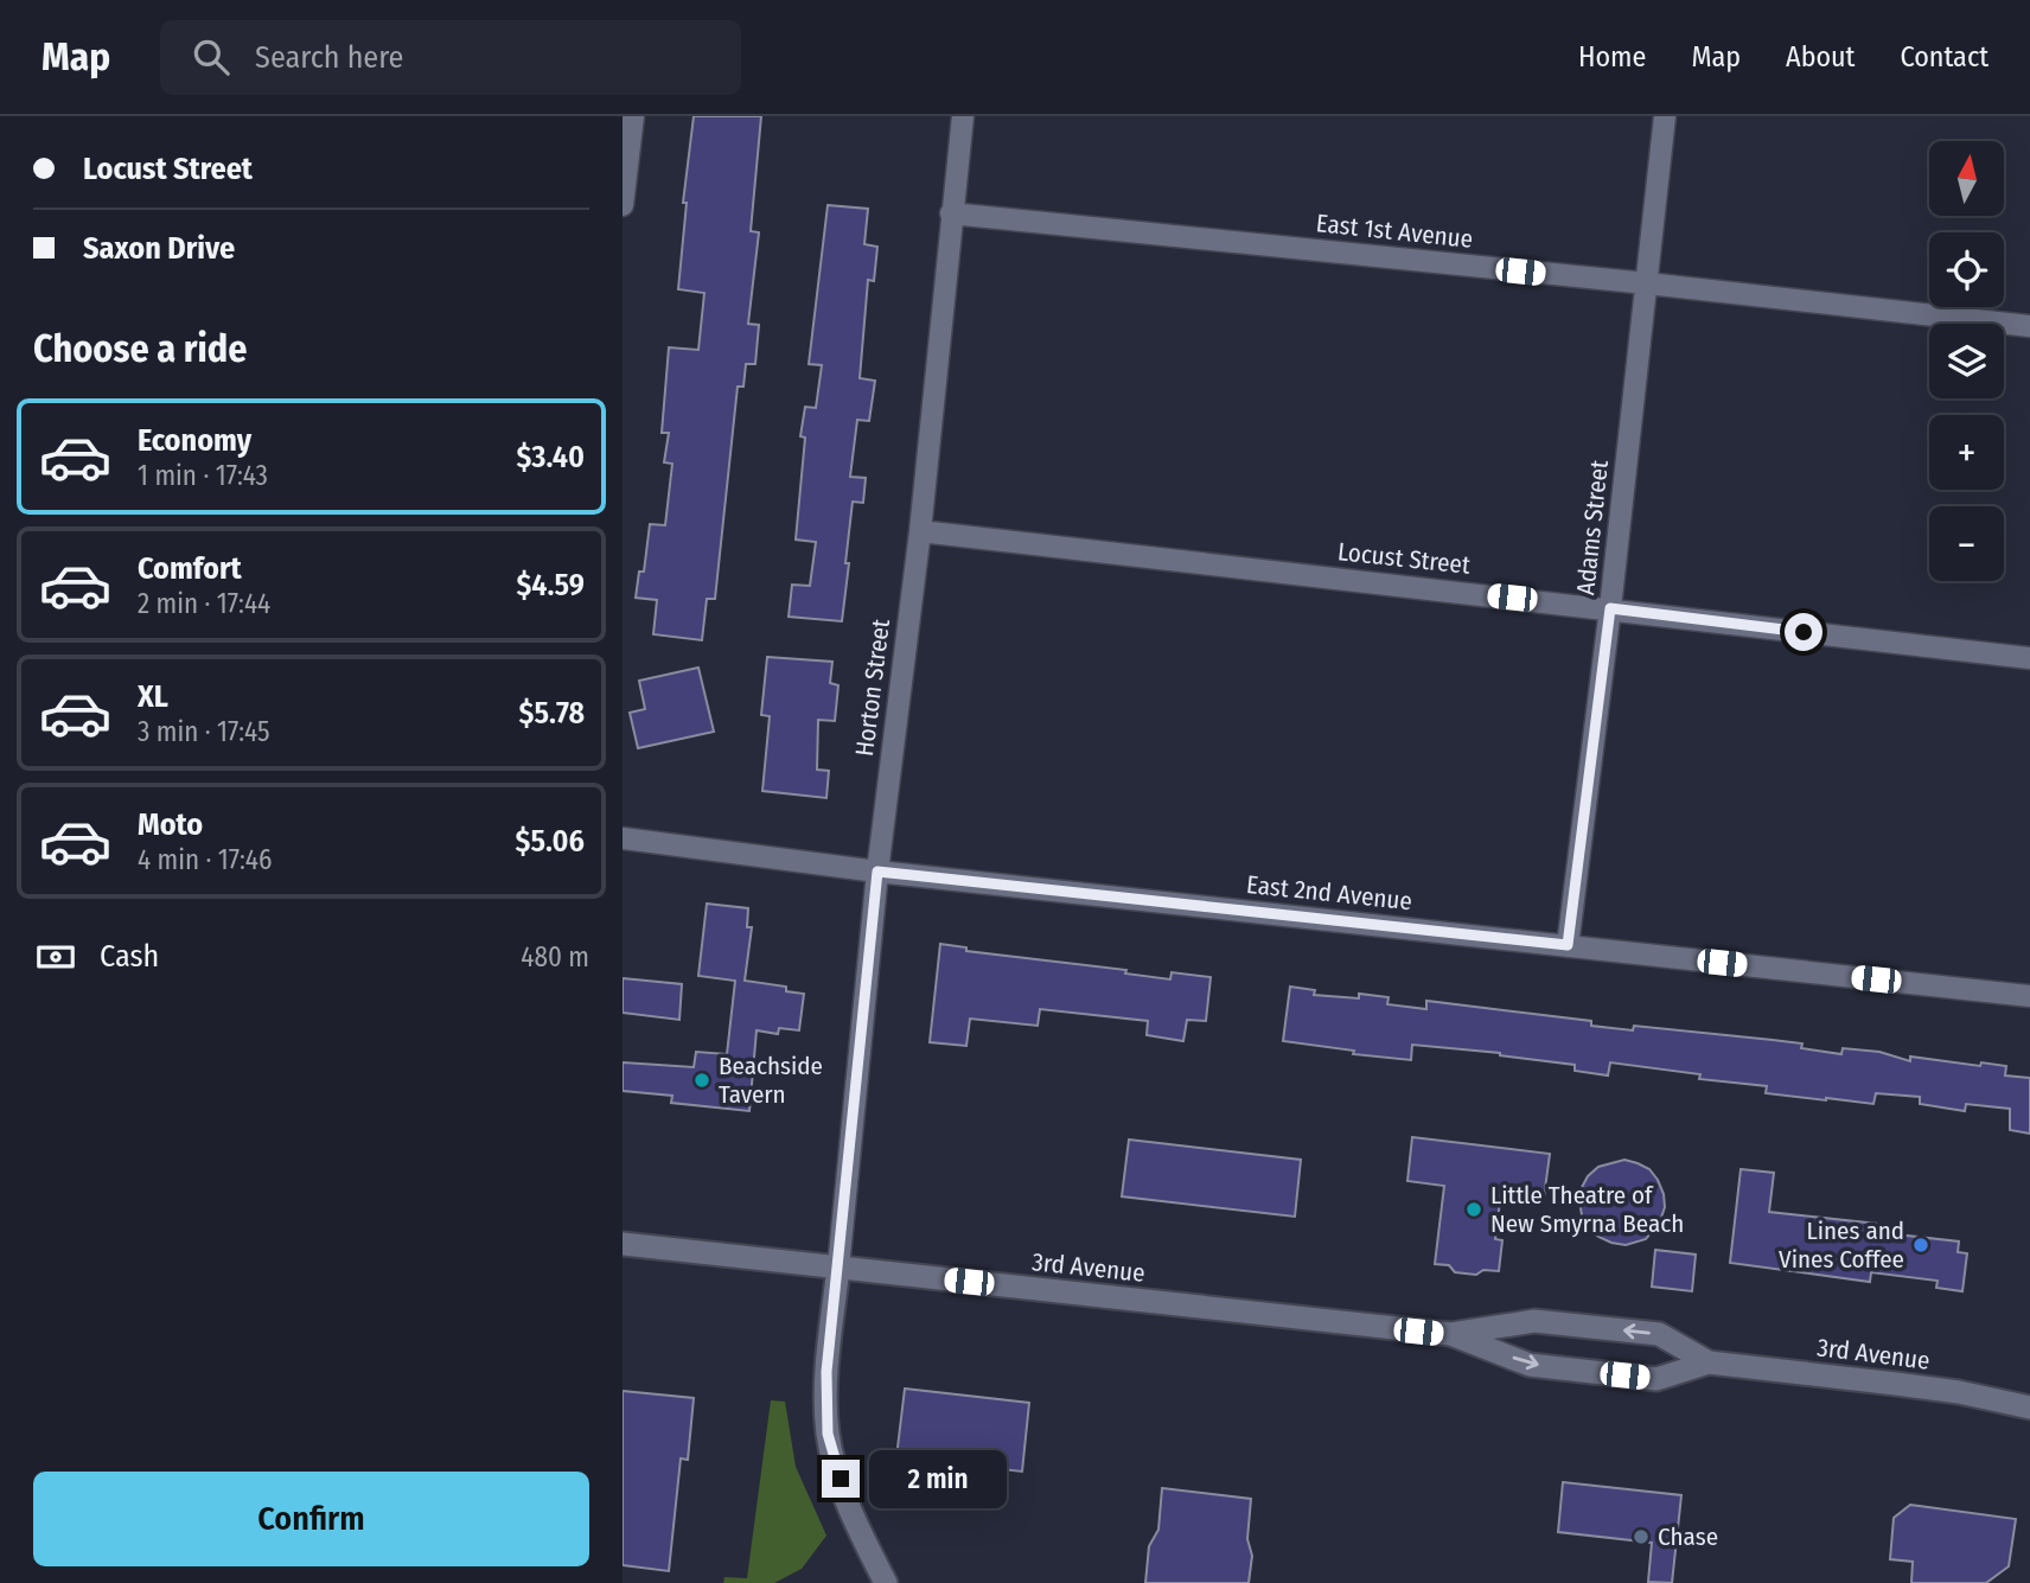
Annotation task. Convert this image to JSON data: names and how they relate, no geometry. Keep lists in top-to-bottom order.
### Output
{
  "streets": {
    "main road": ["3rd Avenue"],
    "street": [
      "East 1st Avenue",
      "Adams Street",
      "Locust Street",
      "Horton Street",
      "East 2nd Avenue"
    ]
  },
  "crossings": [
    ["East 1st Avenue", "Adams Street"],
    ["East 1st Avenue", "Horton Street"],
    ["Adams Street", "Locust Street"],
    ["Adams Street", "East 2nd Avenue"],
    ["Locust Street", "Horton Street"],
    ["Horton Street", "East 2nd Avenue"],
    ["Horton Street", "3rd Avenue"]
  ],
  "places": [
    "Beachside Tavern",
    "Little Theatre of New Smyrna Beach",
    "Lines and Vines Coffee",
    "Chase"
  ],
  "north": "top",
  "page": {
    "header": "Map",
    "search": "Search here",
    "nav": [
      "Home",
      "Map",
      "About",
      "Contact"
    ],
    "banner": ["Locust Street", "Saxon Drive"],
    "map_buttons": ["+", "−"],
    "heading": "Choose a ride",
    "list": [
      {
        "name": "Economy",
        "note": "1 min · 17:43",
        "value": "$3.40"
      },
      {
        "name": "Comfort",
        "note": "2 min · 17:44",
        "value": "$4.59"
      },
      {
        "name": "XL",
        "note": "3 min · 17:45",
        "value": "$5.78"
      },
      {
        "name": "Moto",
        "note": "4 min · 17:46",
        "value": "$5.06"
      }
    ],
    "pay": ["Cash", "480 m"],
    "bubble": "2 min",
    "buttons": "Confirm"
  }
}
